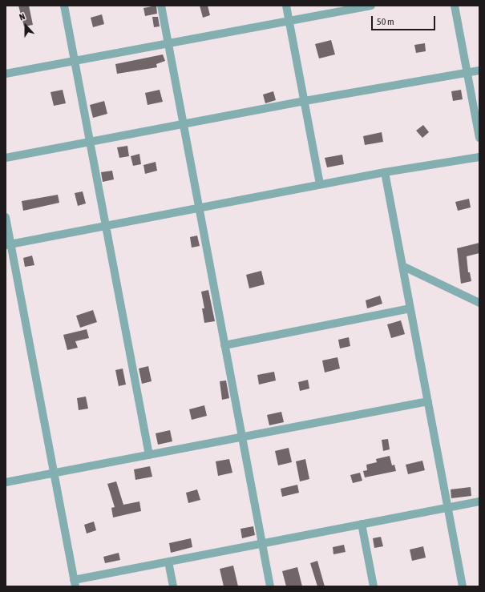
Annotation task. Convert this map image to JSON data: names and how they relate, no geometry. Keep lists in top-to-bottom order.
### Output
{
  "scale_bar": "50 m",
  "north": "top"
}
